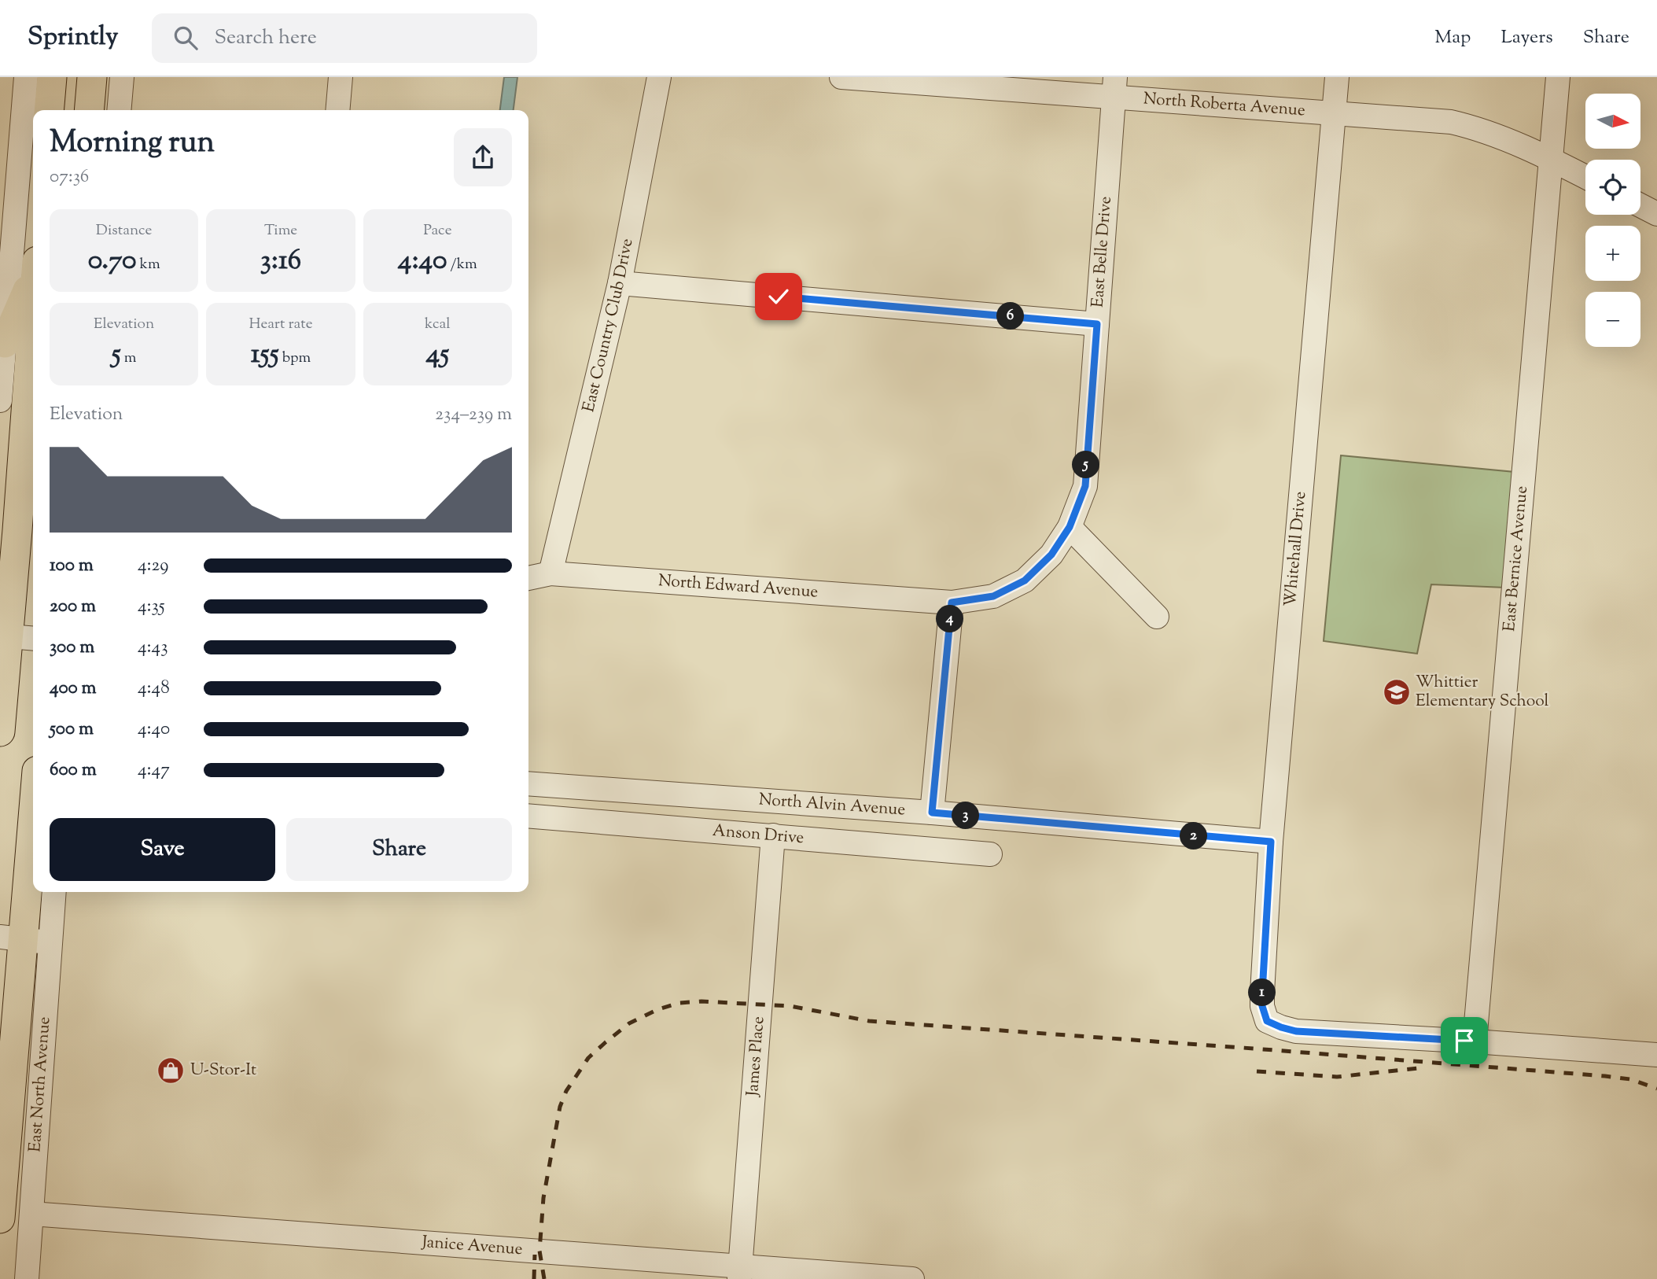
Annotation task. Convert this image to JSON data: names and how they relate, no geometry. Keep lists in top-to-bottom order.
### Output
{
  "streets": {
    "main road": ["East North Avenue"],
    "street": [
      "North Roberta Avenue",
      "East Belle Drive",
      "East Country Club Drive",
      "Whitehall Drive",
      "East Bernice Avenue",
      "North Edward Avenue",
      "North Alvin Avenue",
      "Anson Drive",
      "James Place",
      "Janice Avenue"
    ]
  },
  "crossings": [
    ["North Roberta Avenue", "East Belle Drive"],
    ["North Roberta Avenue", "Whitehall Drive"],
    ["North Roberta Avenue", "East Bernice Avenue"],
    ["East Belle Drive", "North Edward Avenue"],
    ["East Country Club Drive", "North Edward Avenue"],
    ["Whitehall Drive", "East Bernice Avenue"],
    ["Whitehall Drive", "North Alvin Avenue"],
    ["Anson Drive", "James Place"],
    ["James Place", "Janice Avenue"],
    ["East North Avenue", "Janice Avenue"]
  ],
  "places": {
    "school or university": ["Whittier Elementary School"],
    "shop": ["U-Stor-It"]
  },
  "north": "right",
  "page": {
    "header": "Sprintly",
    "search": "Search here",
    "nav": ["Map", "Layers", "Share"],
    "map_buttons": ["+", "−"],
    "heading": ["Morning run", "07:36"],
    "stats": [
      ["Distance", "0.70 km"],
      ["Time", "3:16"],
      ["Pace", "4:40 /km"],
      ["Elevation", "5 m"],
      ["Heart rate", "155 bpm"],
      ["kcal", "45"]
    ],
    "pins": [
      "6",
      "5",
      "4",
      "3",
      "2",
      "1"
    ],
    "chart": ["Elevation", "234–239 m"],
    "list": [
      {
        "name": "100 m",
        "note": "4:29"
      },
      {
        "name": "200 m",
        "note": "4:35"
      },
      {
        "name": "300 m",
        "note": "4:43"
      },
      {
        "name": "400 m",
        "note": "4:48"
      },
      {
        "name": "500 m",
        "note": "4:40"
      },
      {
        "name": "600 m",
        "note": "4:47"
      }
    ],
    "buttons": ["Save", "Share"]
  }
}
